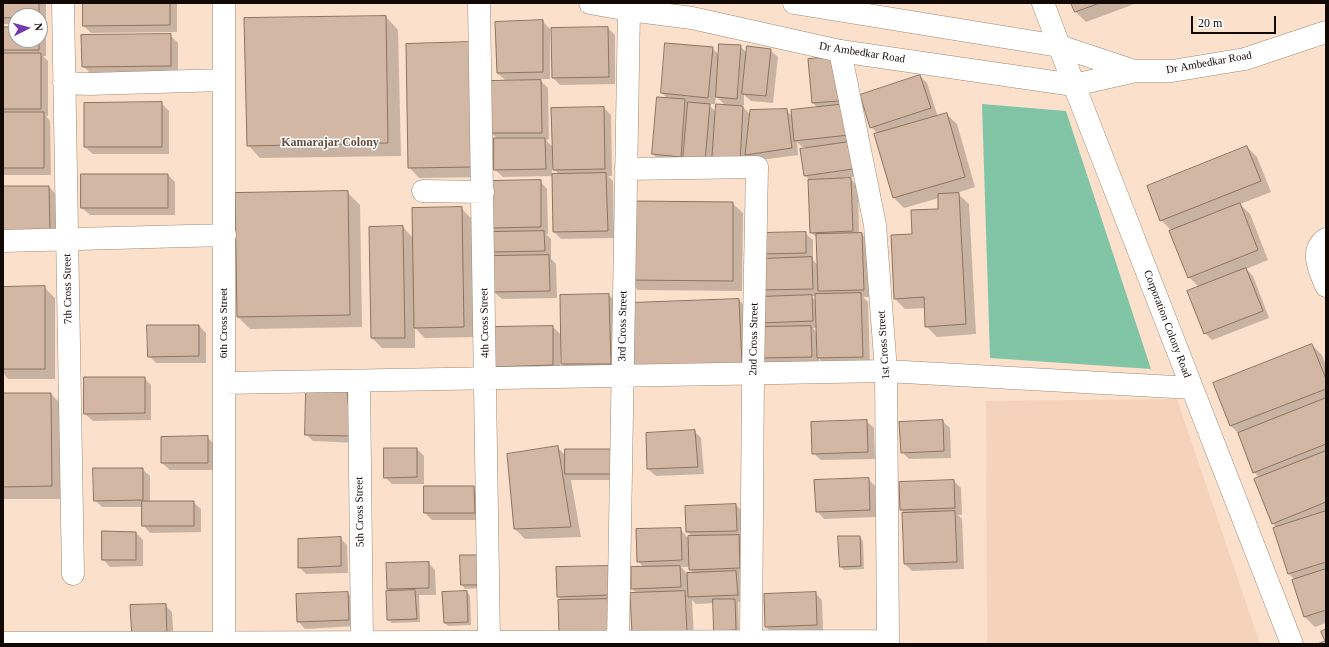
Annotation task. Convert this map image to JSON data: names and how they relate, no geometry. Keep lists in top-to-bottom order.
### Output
{
  "streets": {
    "street": [
      "Dr Ambedkar Road",
      "7th Cross Street",
      "6th Cross Street",
      "4th Cross Street",
      "Corporation Colony Road",
      "3rd Cross Street",
      "2nd Cross Street",
      "1st Cross Street",
      "5th Cross Street"
    ]
  },
  "crossings": [
    ["Dr Ambedkar Road", "Corporation Colony Road"],
    ["Dr Ambedkar Road", "3rd Cross Street"],
    ["Dr Ambedkar Road", "1st Cross Street"],
    ["3rd Cross Street", "2nd Cross Street"]
  ],
  "districts": ["Kamarajar Colony"],
  "scale_bar": "20 m",
  "north": "right"
}
